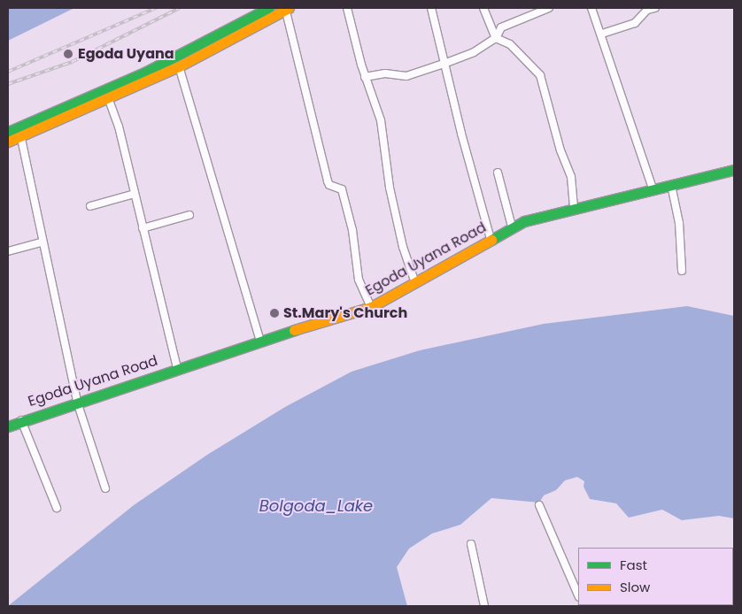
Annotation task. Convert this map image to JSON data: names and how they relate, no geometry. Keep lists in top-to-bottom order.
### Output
{
  "streets": {
    "main road": ["Egoda Uyana Road"]
  },
  "water": ["Bolgoda_Lake"],
  "places": ["Egoda Uyana", "St.Mary's Church"],
  "legend": ["Fast", "Slow"]
}
